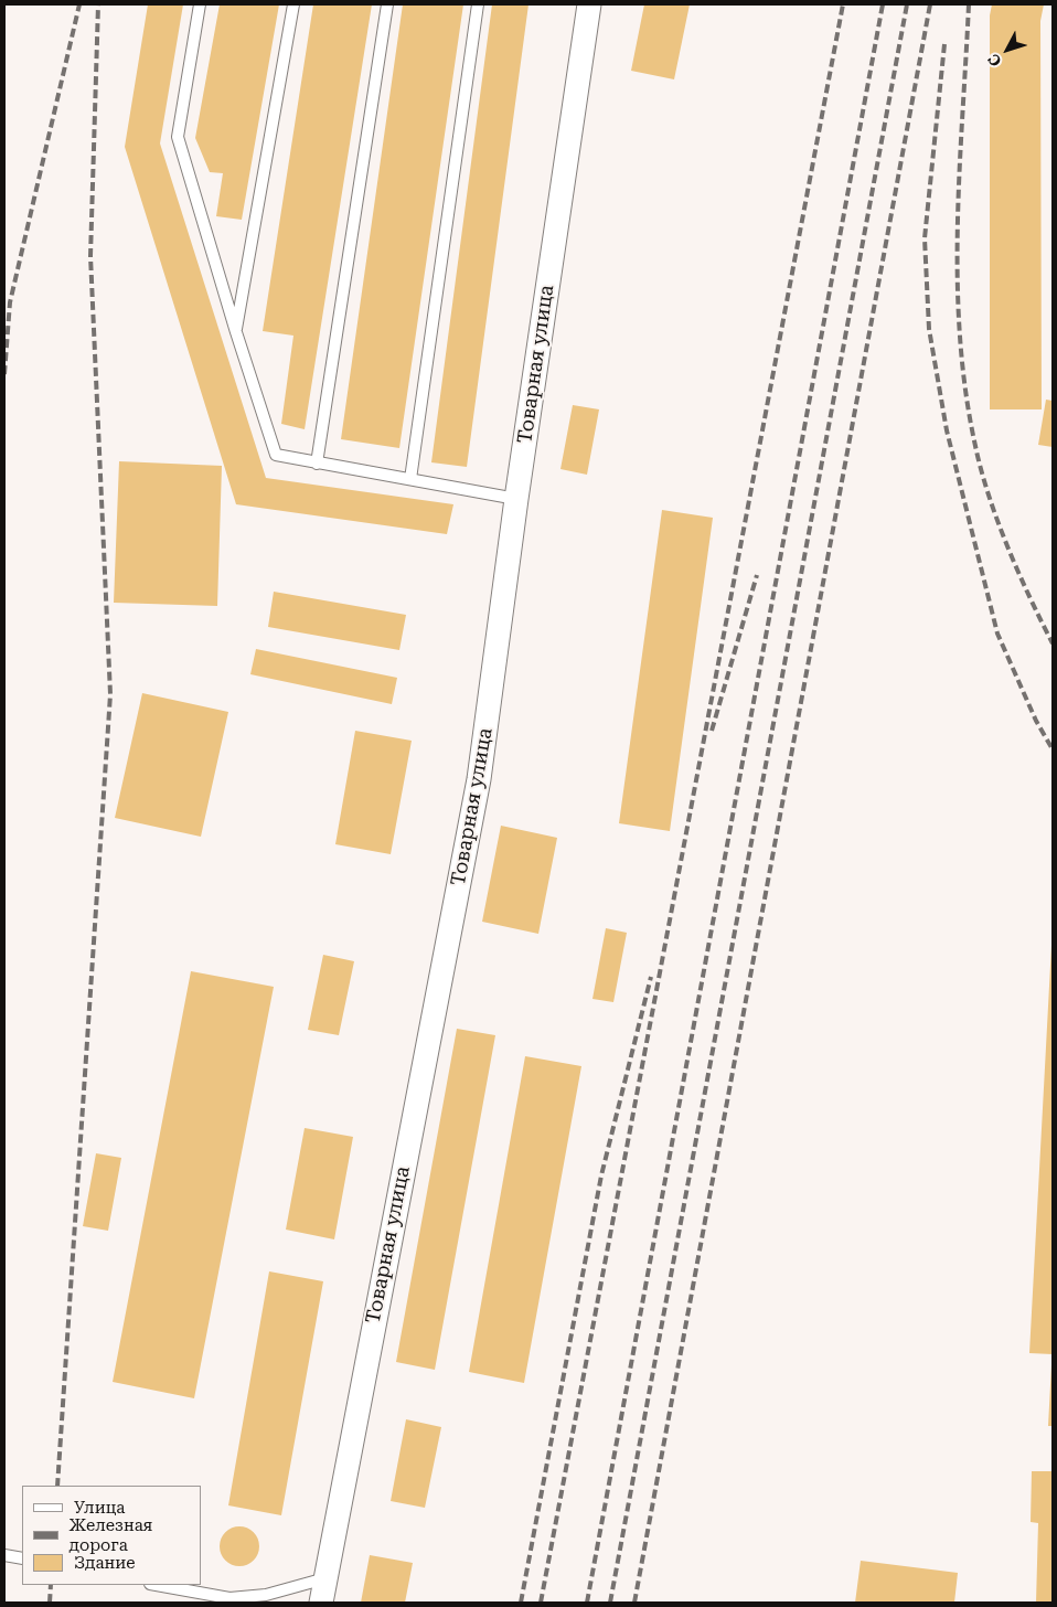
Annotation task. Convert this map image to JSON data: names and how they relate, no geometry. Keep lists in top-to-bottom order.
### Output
{
  "streets": {
    "street": ["Товарная улица"]
  },
  "legend": ["Улица", "Железная дорога", "Здание"],
  "north": "bottom left"
}
